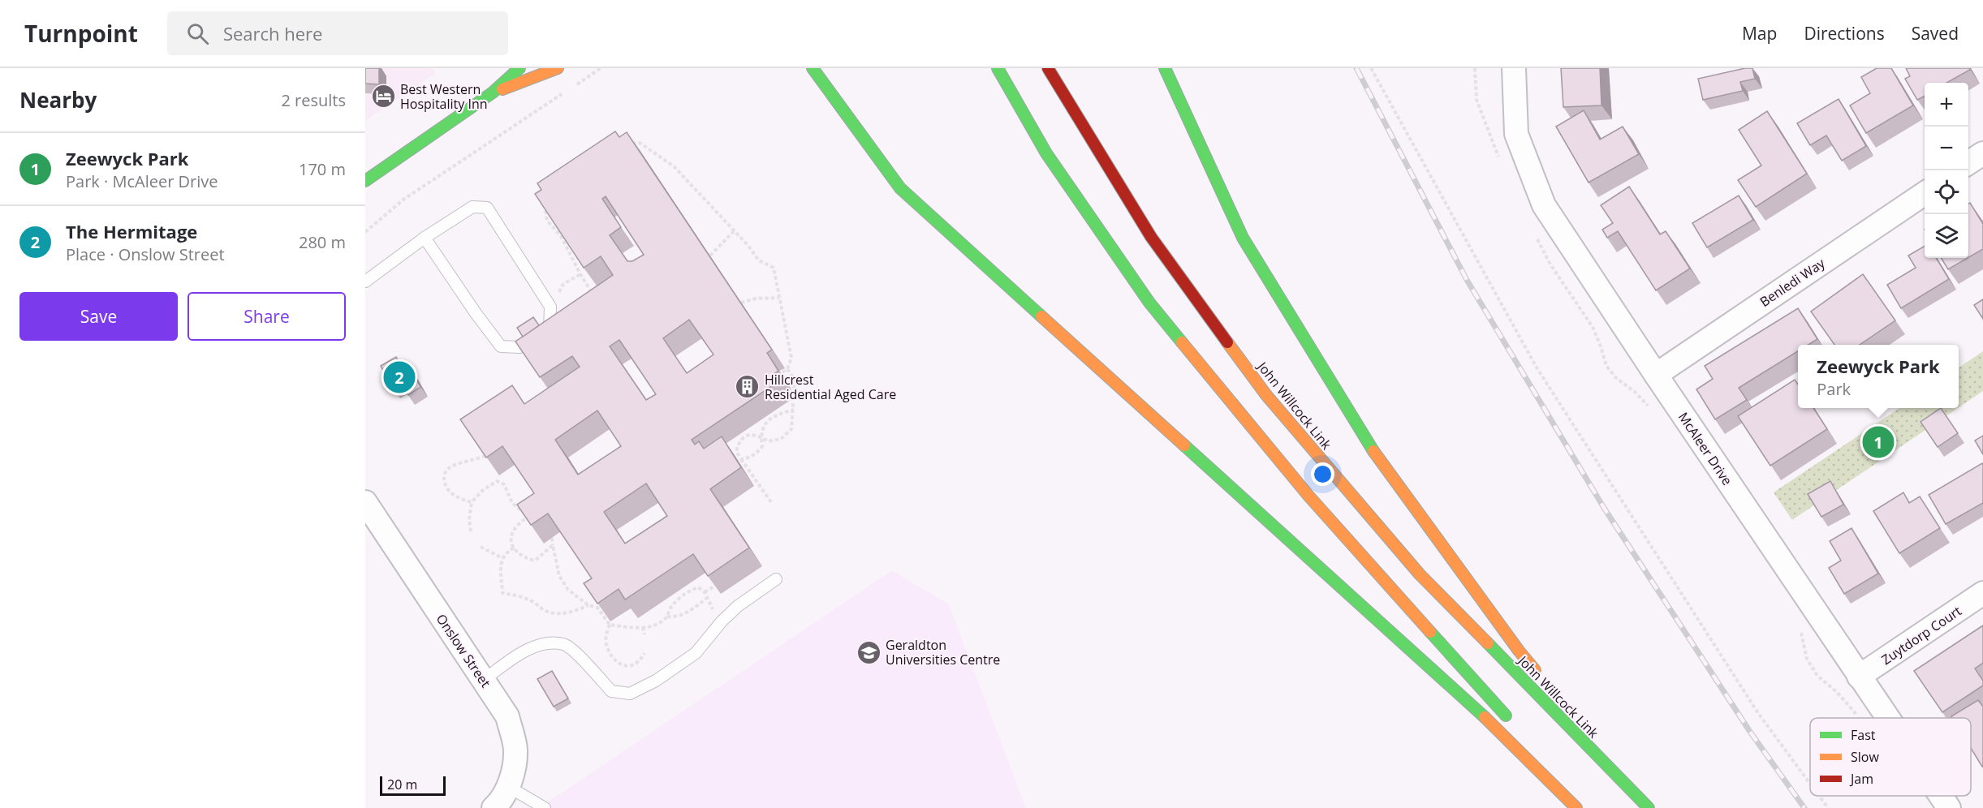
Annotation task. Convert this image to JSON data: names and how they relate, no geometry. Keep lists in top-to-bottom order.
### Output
{
  "streets": {
    "main road": ["John Willcock Link"],
    "street": [
      "Benledi Way",
      "McAleer Drive",
      "Zuytdorp Court",
      "Onslow Street"
    ]
  },
  "crossings": [
    ["Benledi Way", "McAleer Drive"],
    ["McAleer Drive", "Zuytdorp Court"]
  ],
  "places": {
    "hotel": ["Best Western Hospitality Inn"],
    "building": ["Hillcrest Residential Aged Care"],
    "school or university": ["Geraldton Universities Centre"]
  },
  "legend": ["Fast", "Slow", "Jam"],
  "scale_bar": "20 m",
  "page": {
    "header": "Turnpoint",
    "search": "Search here",
    "nav": ["Map", "Directions", "Saved"],
    "heading": ["Nearby", "2 results"],
    "map_buttons": ["+", "−"],
    "list": [
      {
        "mark": "1",
        "name": "Zeewyck Park",
        "note": "Park · McAleer Drive",
        "value": "170 m"
      },
      {
        "mark": "2",
        "name": "The Hermitage",
        "note": "Place · Onslow Street",
        "value": "280 m"
      }
    ],
    "buttons": ["Save", "Share"],
    "popup": ["Zeewyck Park", "Park"],
    "pins": ["2", "1"],
    "scale": "20 m"
  }
}
